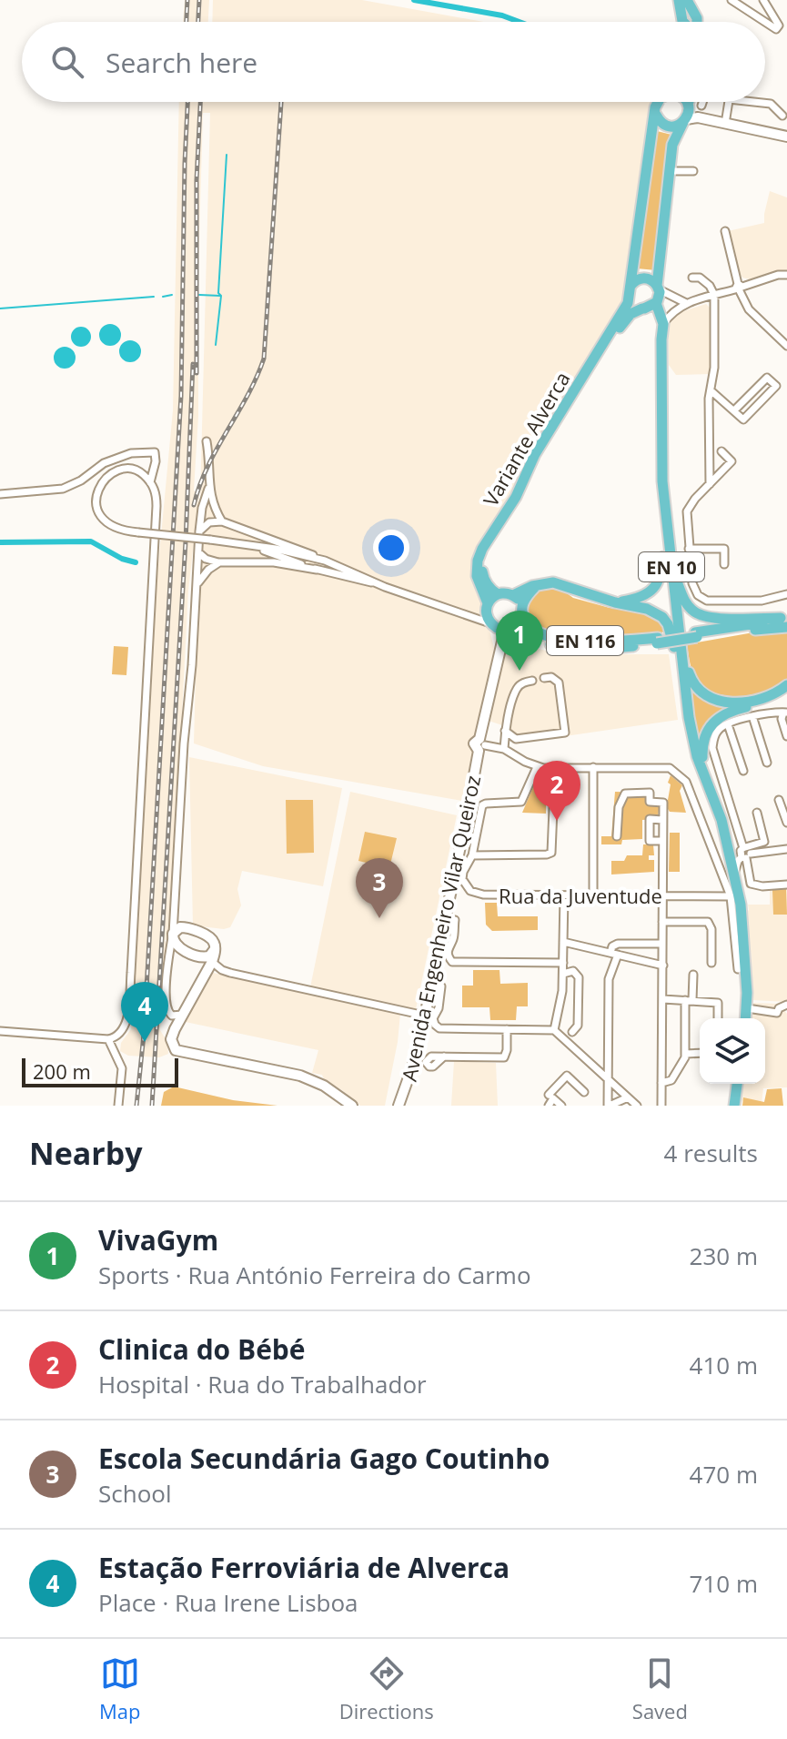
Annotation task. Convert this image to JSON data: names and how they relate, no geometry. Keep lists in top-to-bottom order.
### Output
{
  "streets": {
    "main road": [
      "Variante Alverca",
      "EN 10",
      "EN 116",
      "Avenida Engenheiro Vilar Queiroz"
    ],
    "street": ["Rua da Juventude"]
  },
  "crossings": [
    ["Variante Alverca", "EN 10"],
    ["Variante Alverca", "EN 116"],
    ["Variante Alverca", "Avenida Engenheiro Vilar Queiroz"],
    ["EN 116", "Avenida Engenheiro Vilar Queiroz"]
  ],
  "scale_bar": "200 m",
  "page": {
    "search": "Search here",
    "pins": [
      "1",
      "2",
      "3",
      "4"
    ],
    "scale": "200 m",
    "heading": ["Nearby", "4 results"],
    "list": [
      {
        "mark": "1",
        "name": "VivaGym",
        "note": "Sports · Rua António Ferreira do Carmo",
        "value": "230 m"
      },
      {
        "mark": "2",
        "name": "Clinica do Bébé",
        "note": "Hospital · Rua do Trabalhador",
        "value": "410 m"
      },
      {
        "mark": "3",
        "name": "Escola Secundária Gago Coutinho",
        "note": "School",
        "value": "470 m"
      },
      {
        "mark": "4",
        "name": "Estação Ferroviária de Alverca",
        "note": "Place · Rua Irene Lisboa",
        "value": "710 m"
      }
    ],
    "nav": ["Map", "Directions", "Saved"]
  }
}
